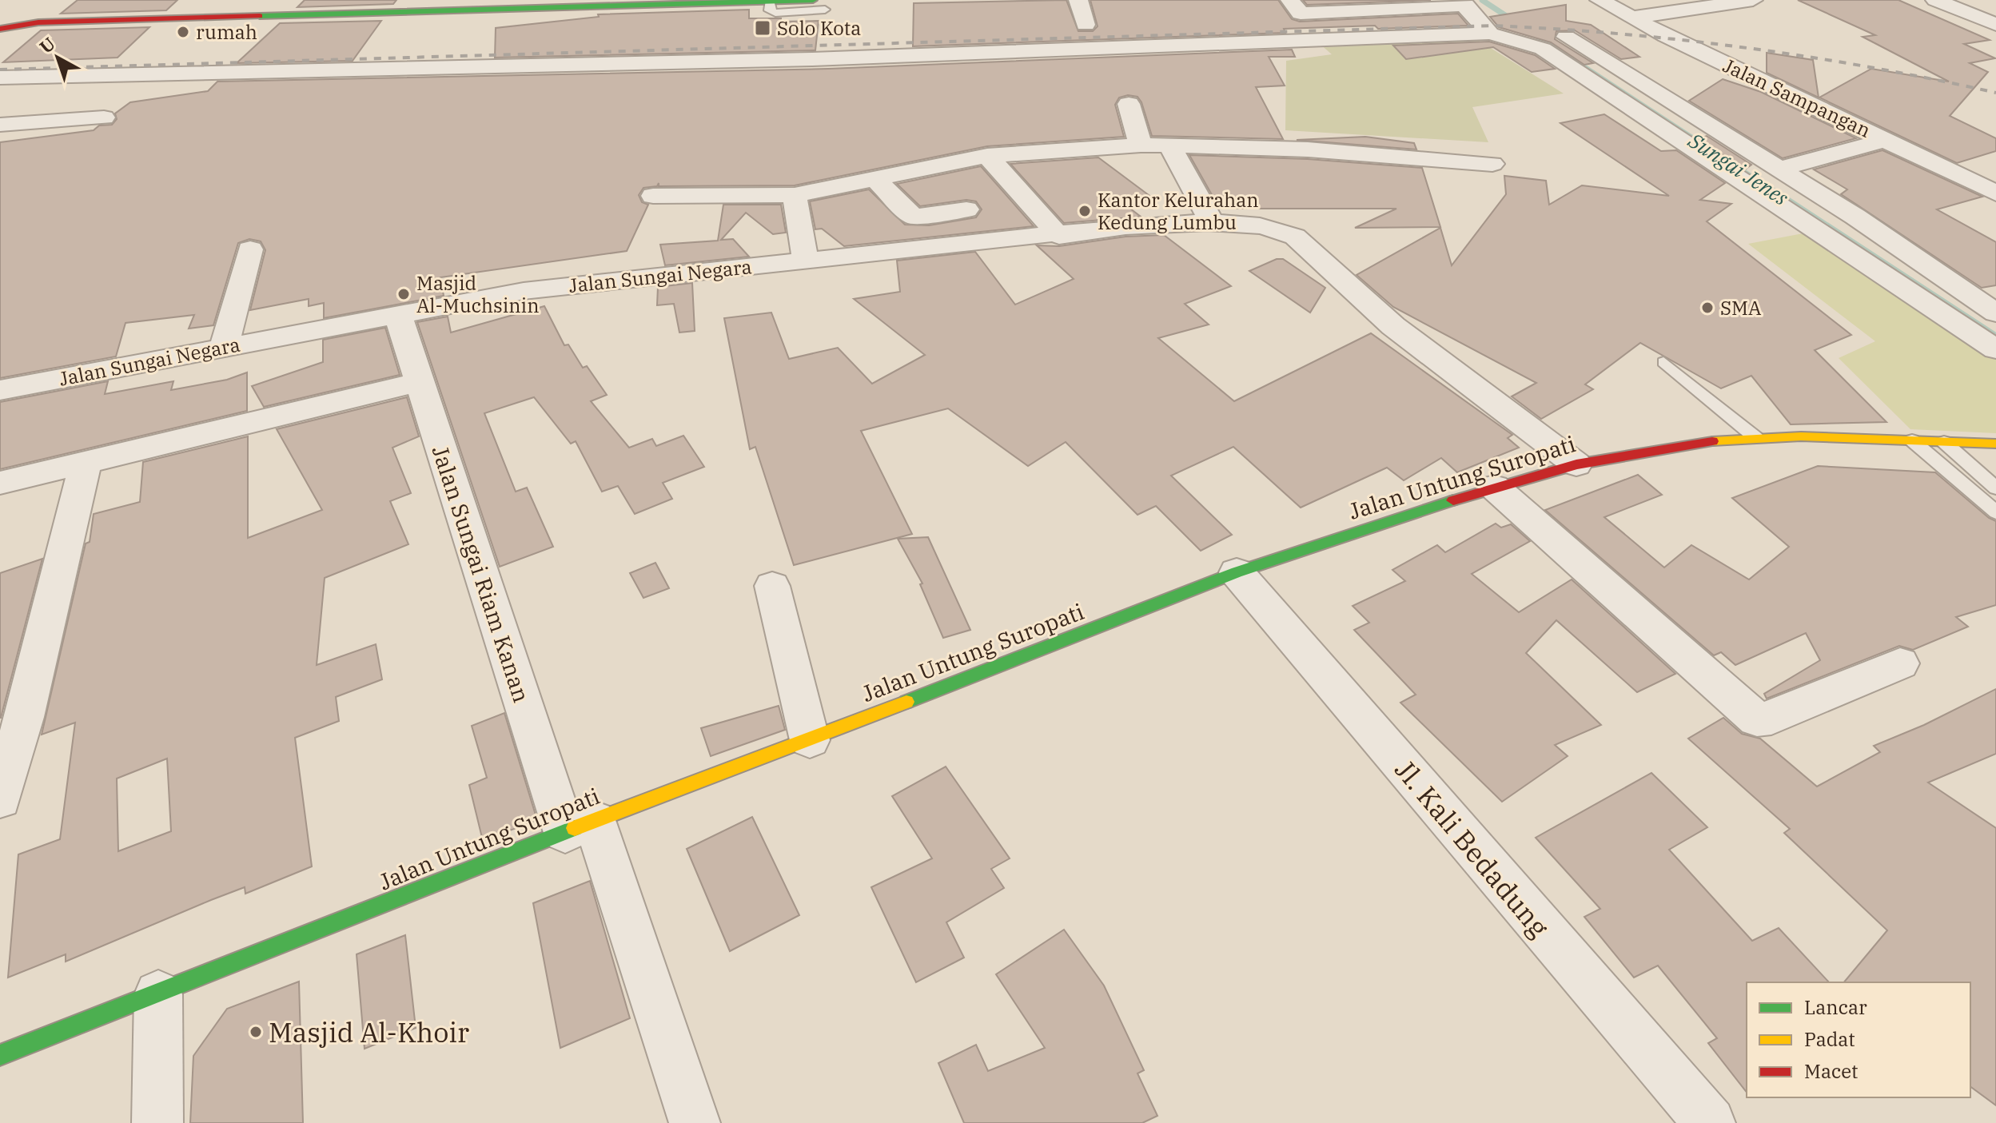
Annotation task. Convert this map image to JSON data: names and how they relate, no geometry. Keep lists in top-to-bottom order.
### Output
{
  "streets": {
    "street": [
      "Jalan Sampangan",
      "Jalan Sungai Negara",
      "Jalan Untung Suropati",
      "Jalan Sungai Riam Kanan",
      "Jl. Kali Bedadung"
    ]
  },
  "crossings": [
    ["Jalan Sungai Negara", "Jalan Untung Suropati"],
    ["Jalan Sungai Negara", "Jalan Sungai Riam Kanan"],
    ["Jalan Untung Suropati", "Jalan Sungai Riam Kanan"],
    ["Jalan Untung Suropati", "Jl. Kali Bedadung"]
  ],
  "water": ["Sungai Jenes"],
  "places": {
    "transit": ["Solo Kota"],
    "other": [
      "rumah",
      "Kantor Kelurahan Kedung Lumbu",
      "Masjid Al-Muchsinin",
      "SMA",
      "Masjid Al-Khoir"
    ]
  },
  "legend": ["Lancar", "Padat", "Macet"],
  "north": "top left"
}
